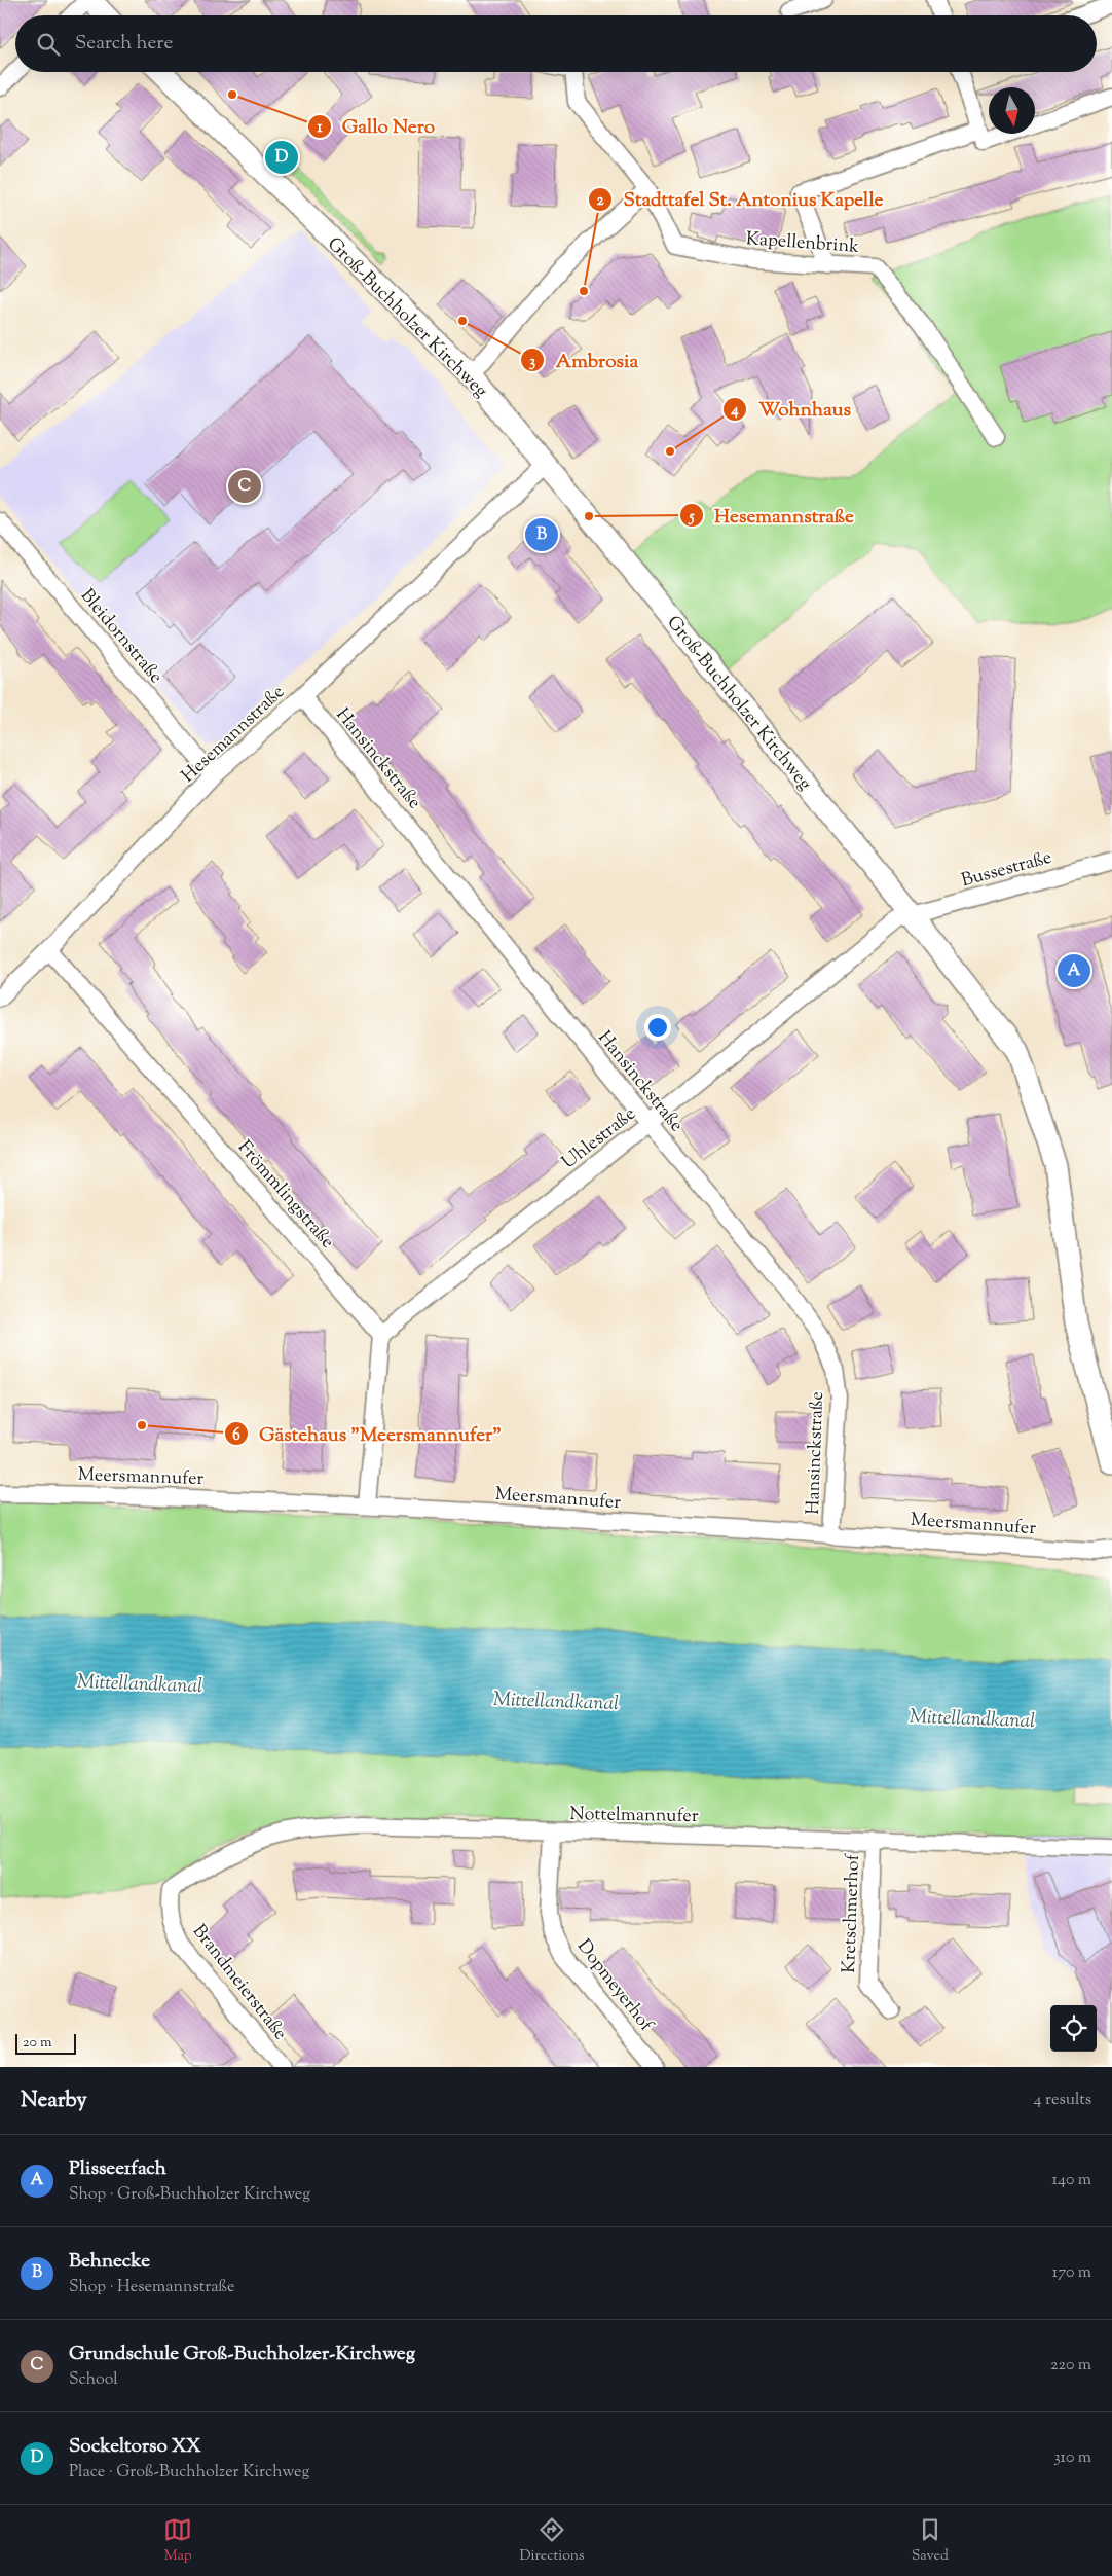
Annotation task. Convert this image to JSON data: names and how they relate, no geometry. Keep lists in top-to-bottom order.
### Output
{
  "streets": {
    "street": [
      "Kapellenbrink",
      "Groß-Buchholzer Kirchweg",
      "Bleidornstraße",
      "Hesemannstraße",
      "Hansinckstraße",
      "Bussestraße",
      "Uhlestraße",
      "Frömmlingstraße",
      "Meersmannufer",
      "Nottelmannufer",
      "Kretschmerhof",
      "Brandmeierstraße",
      "Dopmeyerhof"
    ]
  },
  "crossings": [
    ["Groß-Buchholzer Kirchweg", "Hesemannstraße"],
    ["Groß-Buchholzer Kirchweg", "Bussestraße"],
    ["Groß-Buchholzer Kirchweg", "Uhlestraße"],
    ["Bleidornstraße", "Hesemannstraße"],
    ["Hesemannstraße", "Hansinckstraße"],
    ["Hesemannstraße", "Frömmlingstraße"],
    ["Hansinckstraße", "Uhlestraße"],
    ["Hansinckstraße", "Meersmannufer"],
    ["Bussestraße", "Uhlestraße"],
    ["Uhlestraße", "Frömmlingstraße"],
    ["Nottelmannufer", "Kretschmerhof"],
    ["Nottelmannufer", "Brandmeierstraße"],
    ["Nottelmannufer", "Dopmeyerhof"]
  ],
  "water": ["Mittellandkanal"],
  "places": [
    "Gallo Nero",
    "Stadttafel St. Antonius Kapelle",
    "Ambrosia",
    "Wohnhaus",
    "Hesemannstraße",
    "Gästehaus \"Meersmannufer\""
  ],
  "scale_bar": "20 m",
  "north": "bottom",
  "page": {
    "search": "Search here",
    "pins": [
      "D",
      "C",
      "B",
      "A"
    ],
    "scale": "20 m",
    "heading": ["Nearby", "4 results"],
    "list": [
      {
        "mark": "A",
        "name": "Plissee1fach",
        "note": "Shop · Groß-Buchholzer Kirchweg",
        "value": "140 m"
      },
      {
        "mark": "B",
        "name": "Behnecke",
        "note": "Shop · Hesemannstraße",
        "value": "170 m"
      },
      {
        "mark": "C",
        "name": "Grundschule Groß-Buchholzer-Kirchweg",
        "note": "School",
        "value": "220 m"
      },
      {
        "mark": "D",
        "name": "Sockeltorso XX",
        "note": "Place · Groß-Buchholzer Kirchweg",
        "value": "310 m"
      }
    ],
    "nav": ["Map", "Directions", "Saved"]
  }
}
